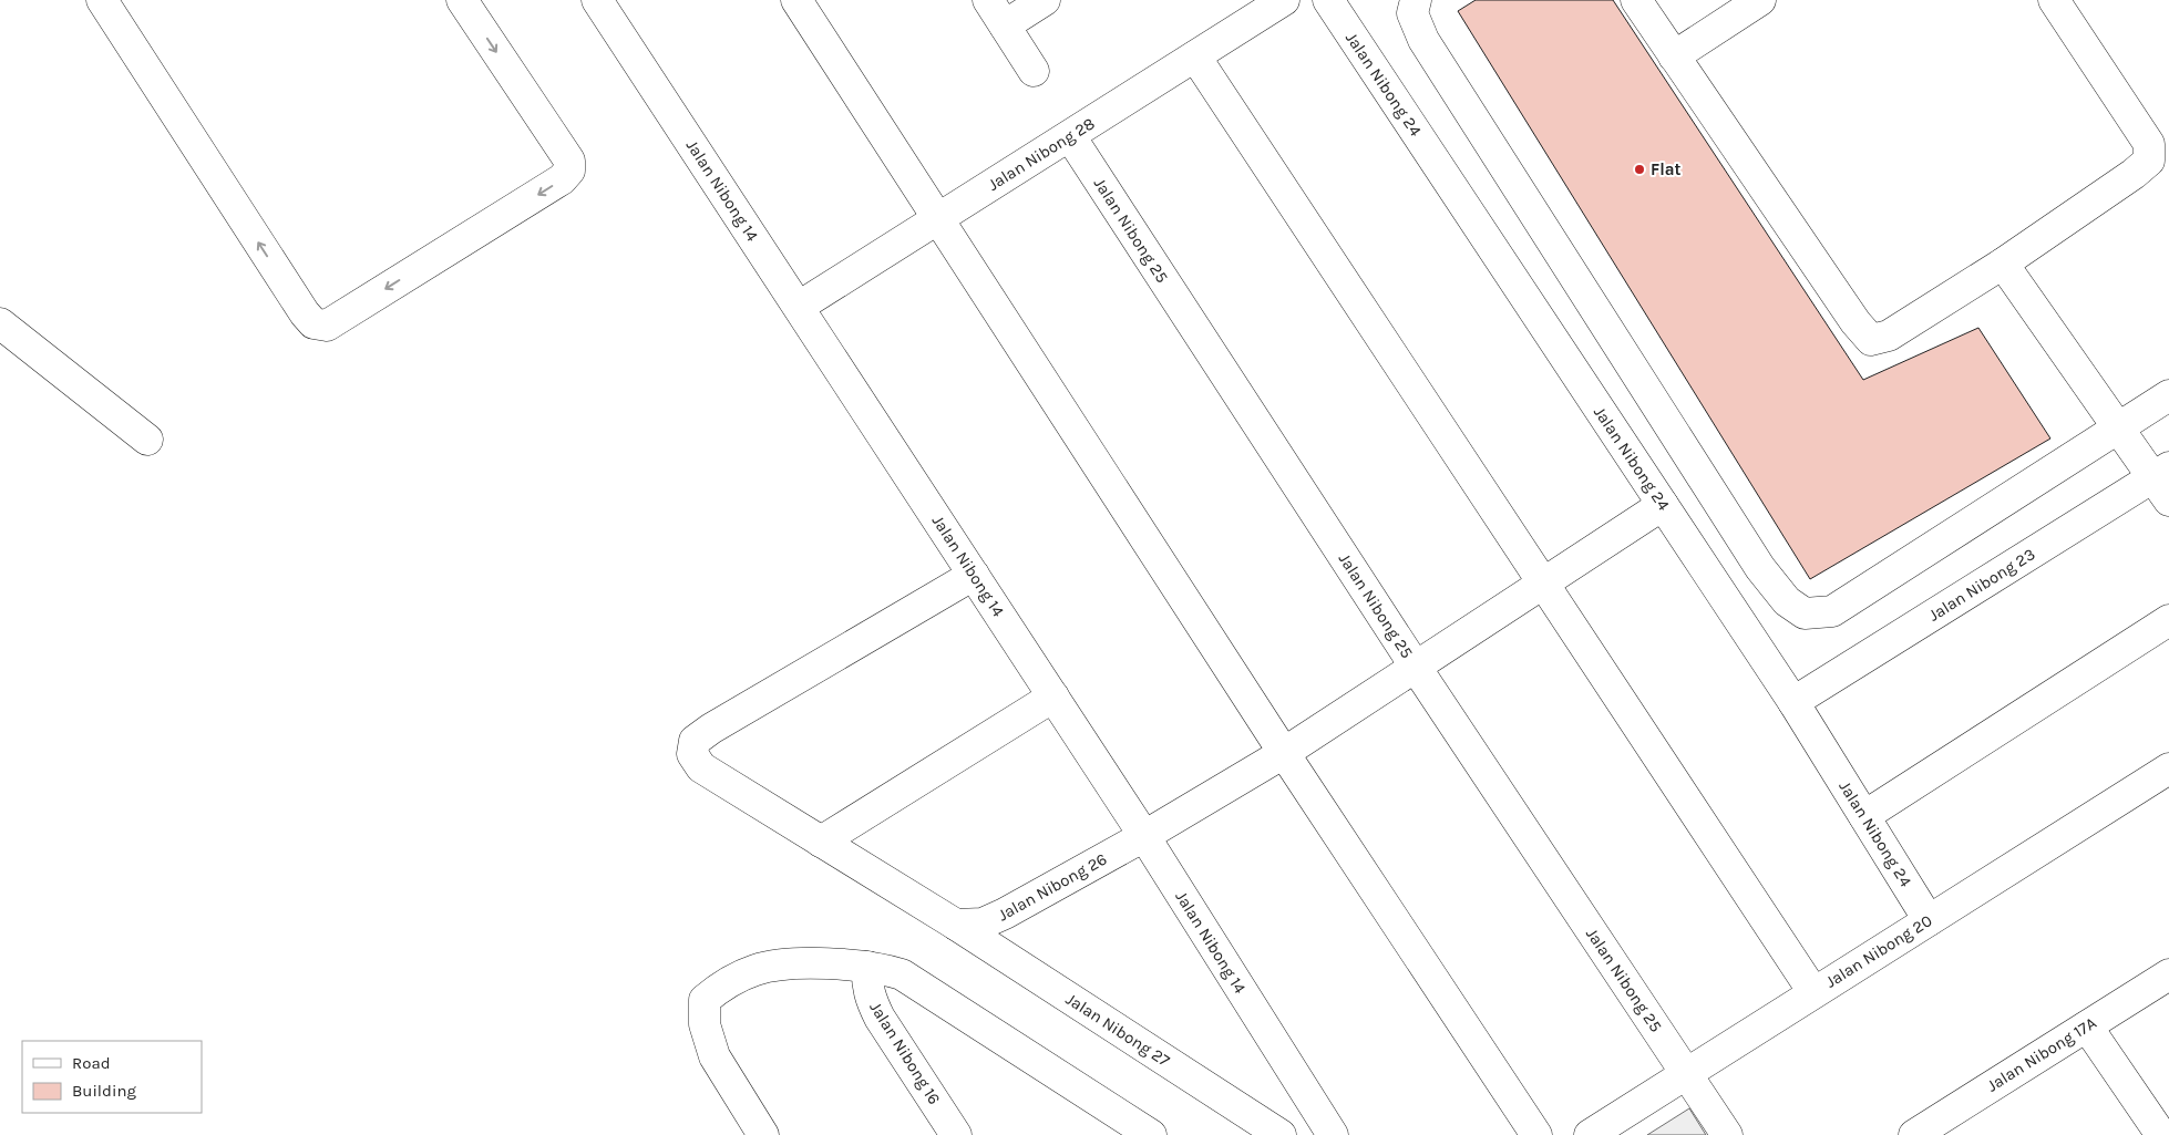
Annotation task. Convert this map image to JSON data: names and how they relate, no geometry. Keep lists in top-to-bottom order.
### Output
{
  "streets": {
    "street": [
      "Jalan Nibong 24",
      "Jalan Nibong 28",
      "Jalan Nibong 14",
      "Jalan Nibong 25",
      "Jalan Nibong 23",
      "Jalan Nibong 26",
      "Jalan Nibong 20",
      "Jalan Nibong 27",
      "Jalan Nibong 16",
      "Jalan Nibong 17A"
    ]
  },
  "crossings": [
    ["Jalan Nibong 24", "Jalan Nibong 23"],
    ["Jalan Nibong 24", "Jalan Nibong 26"],
    ["Jalan Nibong 24", "Jalan Nibong 20"],
    ["Jalan Nibong 28", "Jalan Nibong 14"],
    ["Jalan Nibong 28", "Jalan Nibong 25"],
    ["Jalan Nibong 14", "Jalan Nibong 26"],
    ["Jalan Nibong 14", "Jalan Nibong 27"],
    ["Jalan Nibong 25", "Jalan Nibong 26"],
    ["Jalan Nibong 25", "Jalan Nibong 20"],
    ["Jalan Nibong 26", "Jalan Nibong 27"]
  ],
  "places": ["Flat"],
  "legend": ["Road", "Building"]
}
